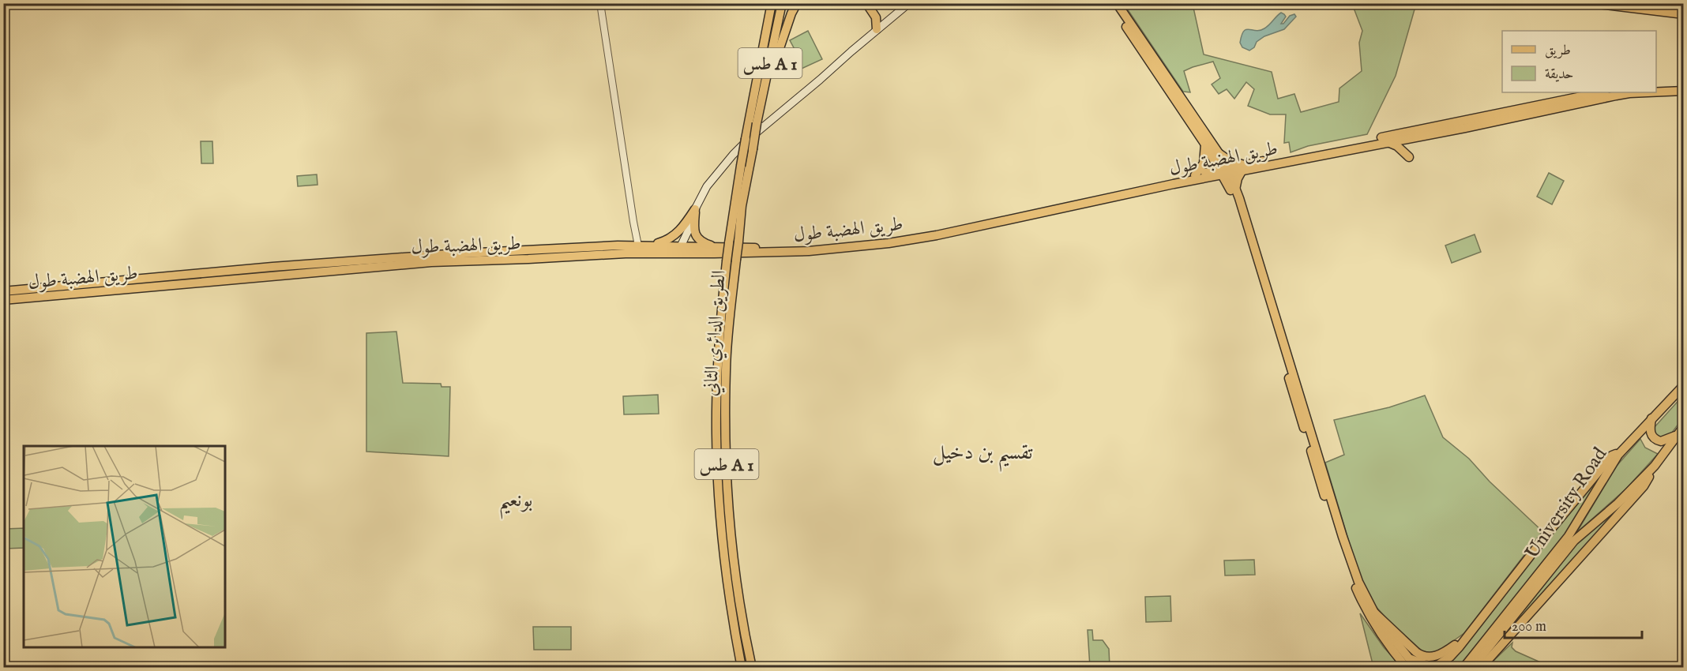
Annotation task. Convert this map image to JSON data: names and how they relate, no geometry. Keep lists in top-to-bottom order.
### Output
{
  "streets": {
    "main road": [
      "طس A 1",
      "طريق الهضبة طول",
      "الطريق الدائري الثاني",
      "University Road"
    ]
  },
  "districts": ["تقسيم بن دخيل", "بونعيم"],
  "legend": ["طريق", "حديقة"],
  "scale_bar": "200 m"
}
